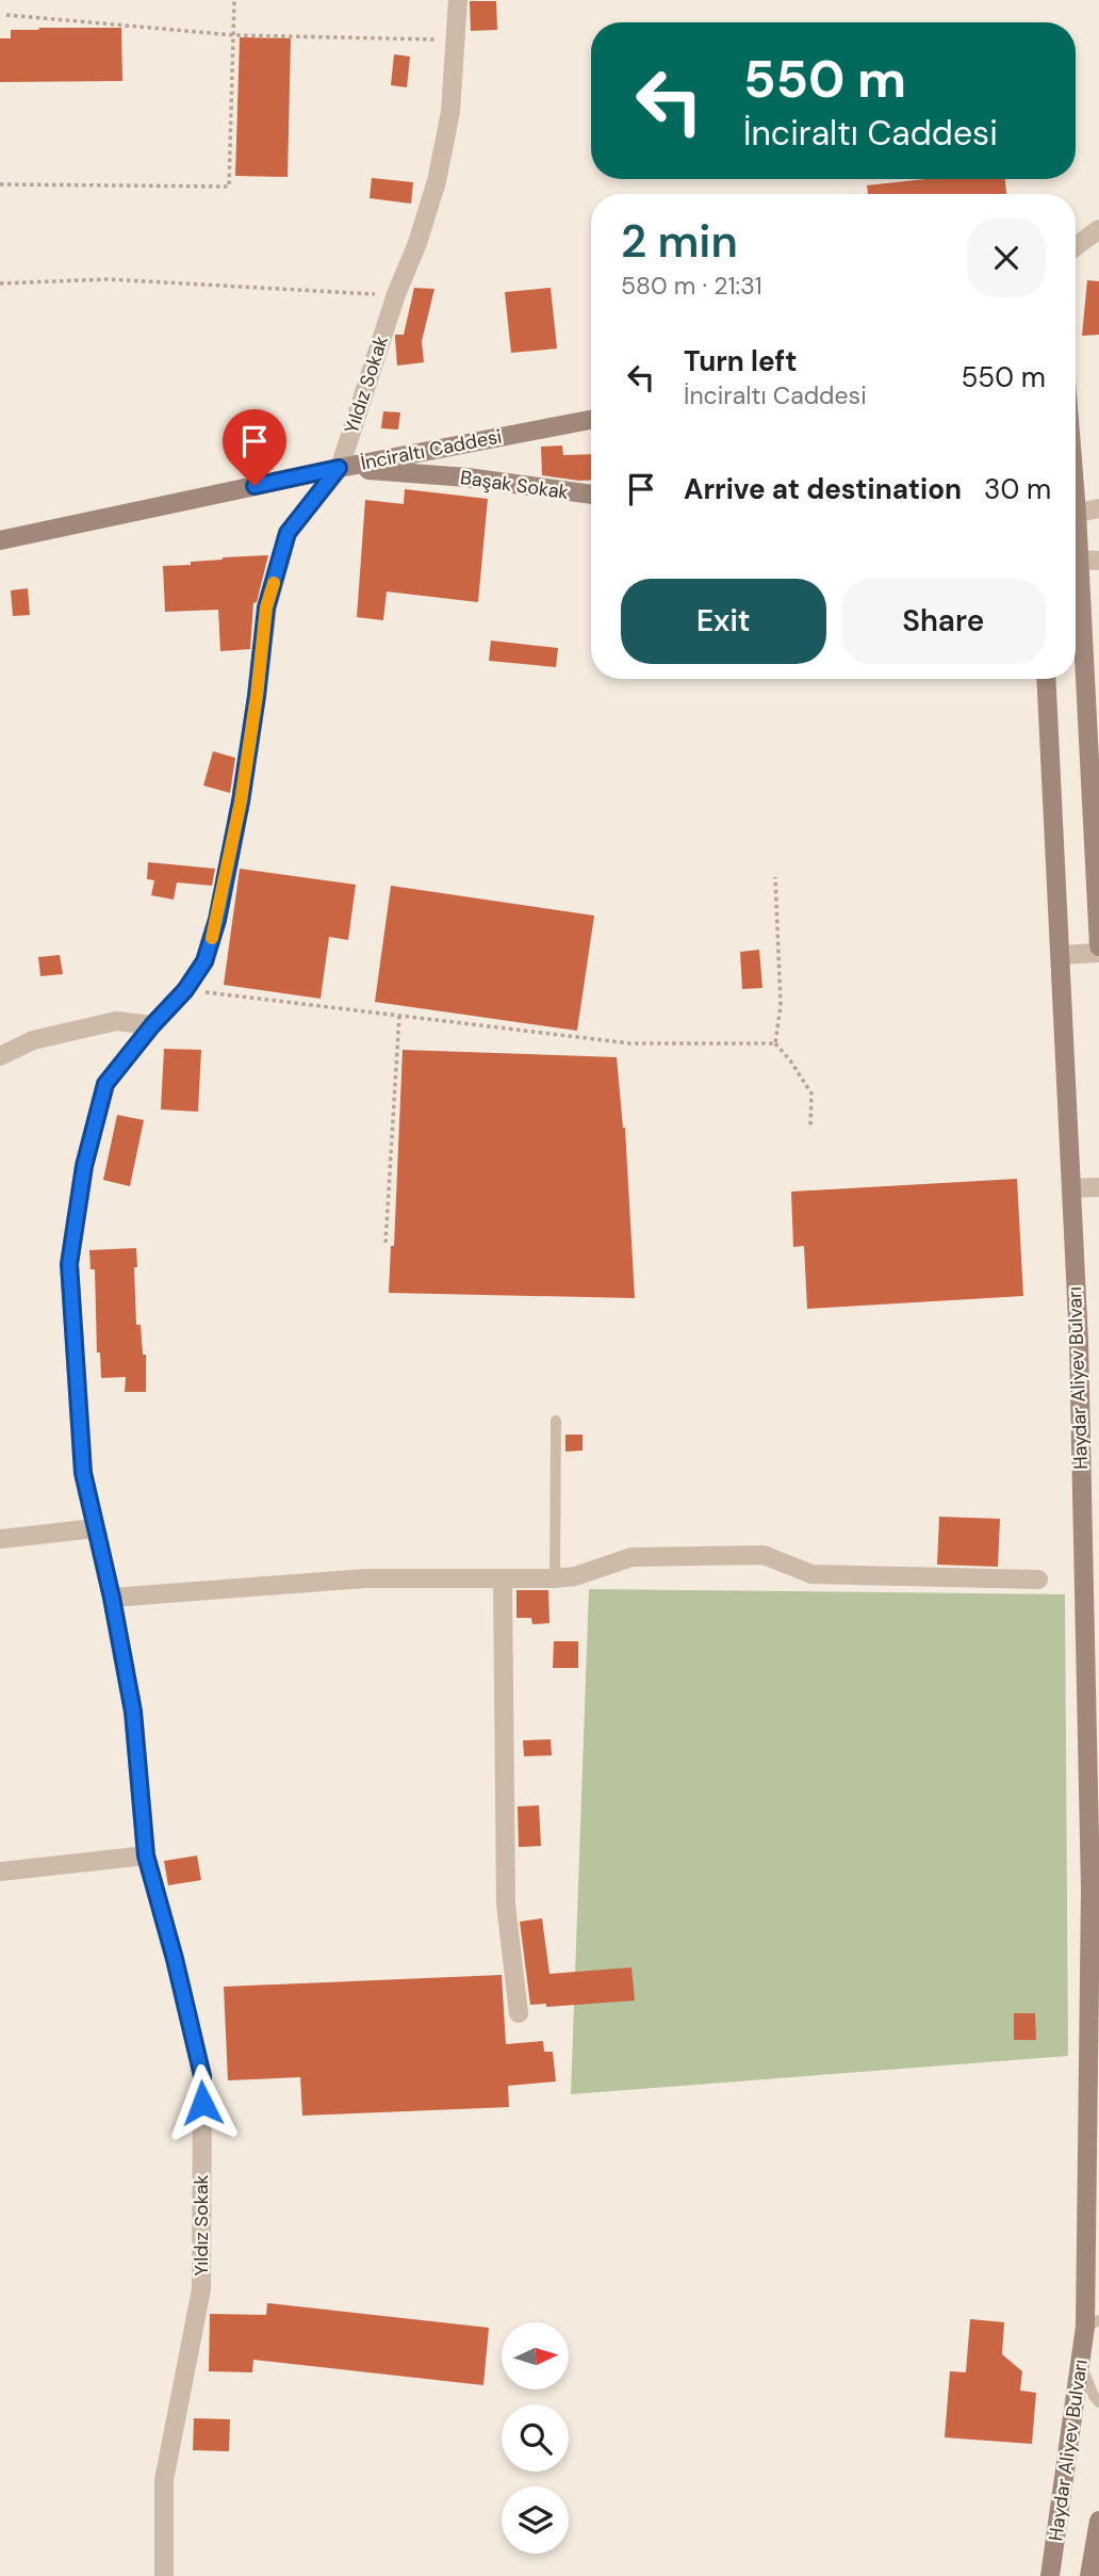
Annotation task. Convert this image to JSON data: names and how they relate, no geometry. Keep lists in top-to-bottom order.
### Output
{
  "streets": {
    "main road": ["İnciraltı Caddesi", "Başak Sokak", "Haydar Aliyev Bulvarı"],
    "street": ["Yıldız Sokak"]
  },
  "crossings": [
    ["Yıldız Sokak", "İnciraltı Caddesi"],
    ["Yıldız Sokak", "Başak Sokak"],
    ["İnciraltı Caddesi", "Başak Sokak"]
  ],
  "north": "right",
  "page": {
    "turn": ["550 m", "İnciraltı Caddesi"],
    "heading": ["2 min", "580 m · 21:31"],
    "list": [
      {
        "name": "Turn left",
        "note": "İnciraltı Caddesi",
        "value": "550 m"
      },
      {
        "name": "Arrive at destination",
        "value": "30 m"
      }
    ],
    "buttons": ["Exit", "Share"]
  }
}
